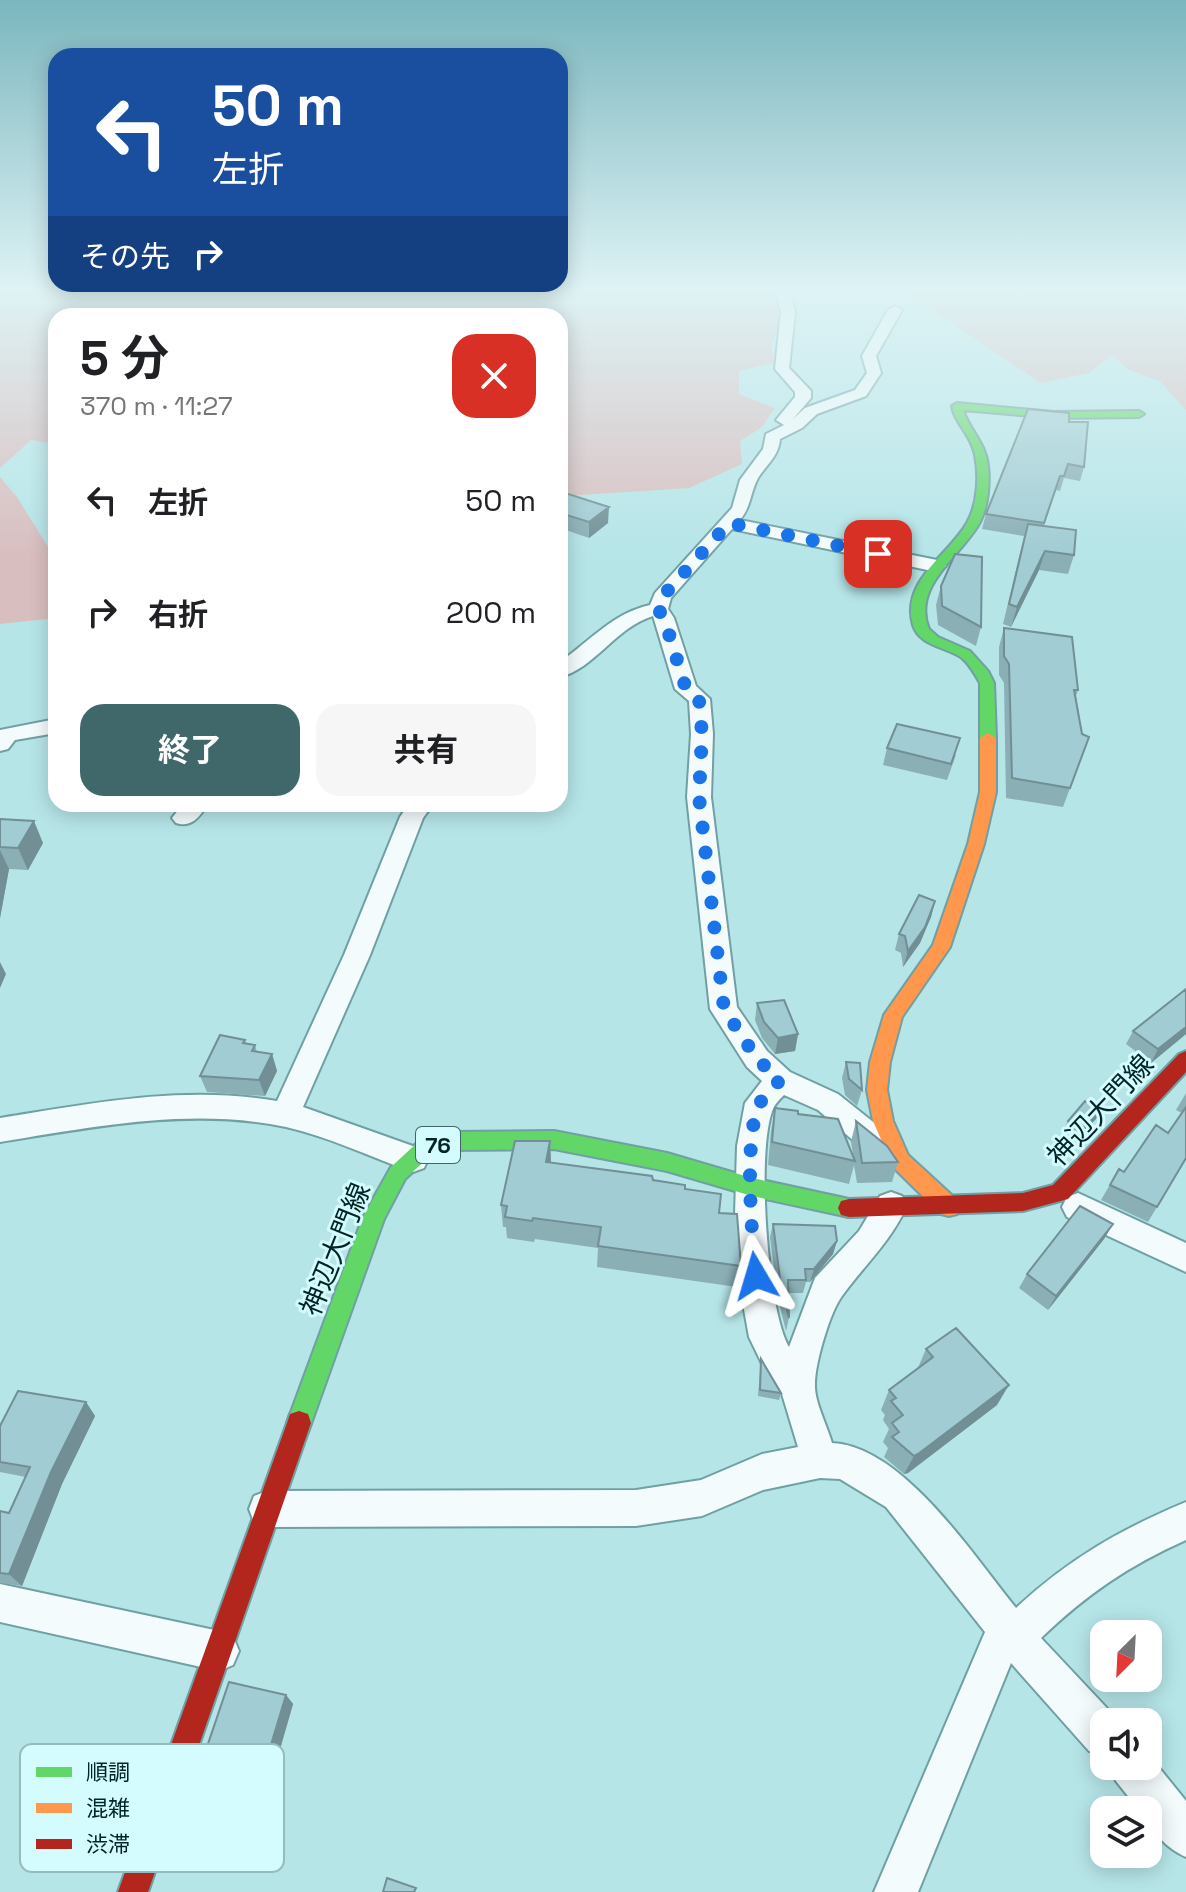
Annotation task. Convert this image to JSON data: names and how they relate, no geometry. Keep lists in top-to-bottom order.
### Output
{
  "streets": {
    "street": ["神辺大門線", "76"]
  },
  "legend": ["順調", "混雑", "渋滞"],
  "north": "bottom left",
  "page": {
    "turn": ["50 m", "左折"],
    "then": "その先",
    "heading": ["5 分", "370 m · 11:27"],
    "list": [
      {
        "name": "左折",
        "value": "50 m"
      },
      {
        "name": "右折",
        "value": "200 m"
      }
    ],
    "buttons": ["終了", "共有"]
  }
}
